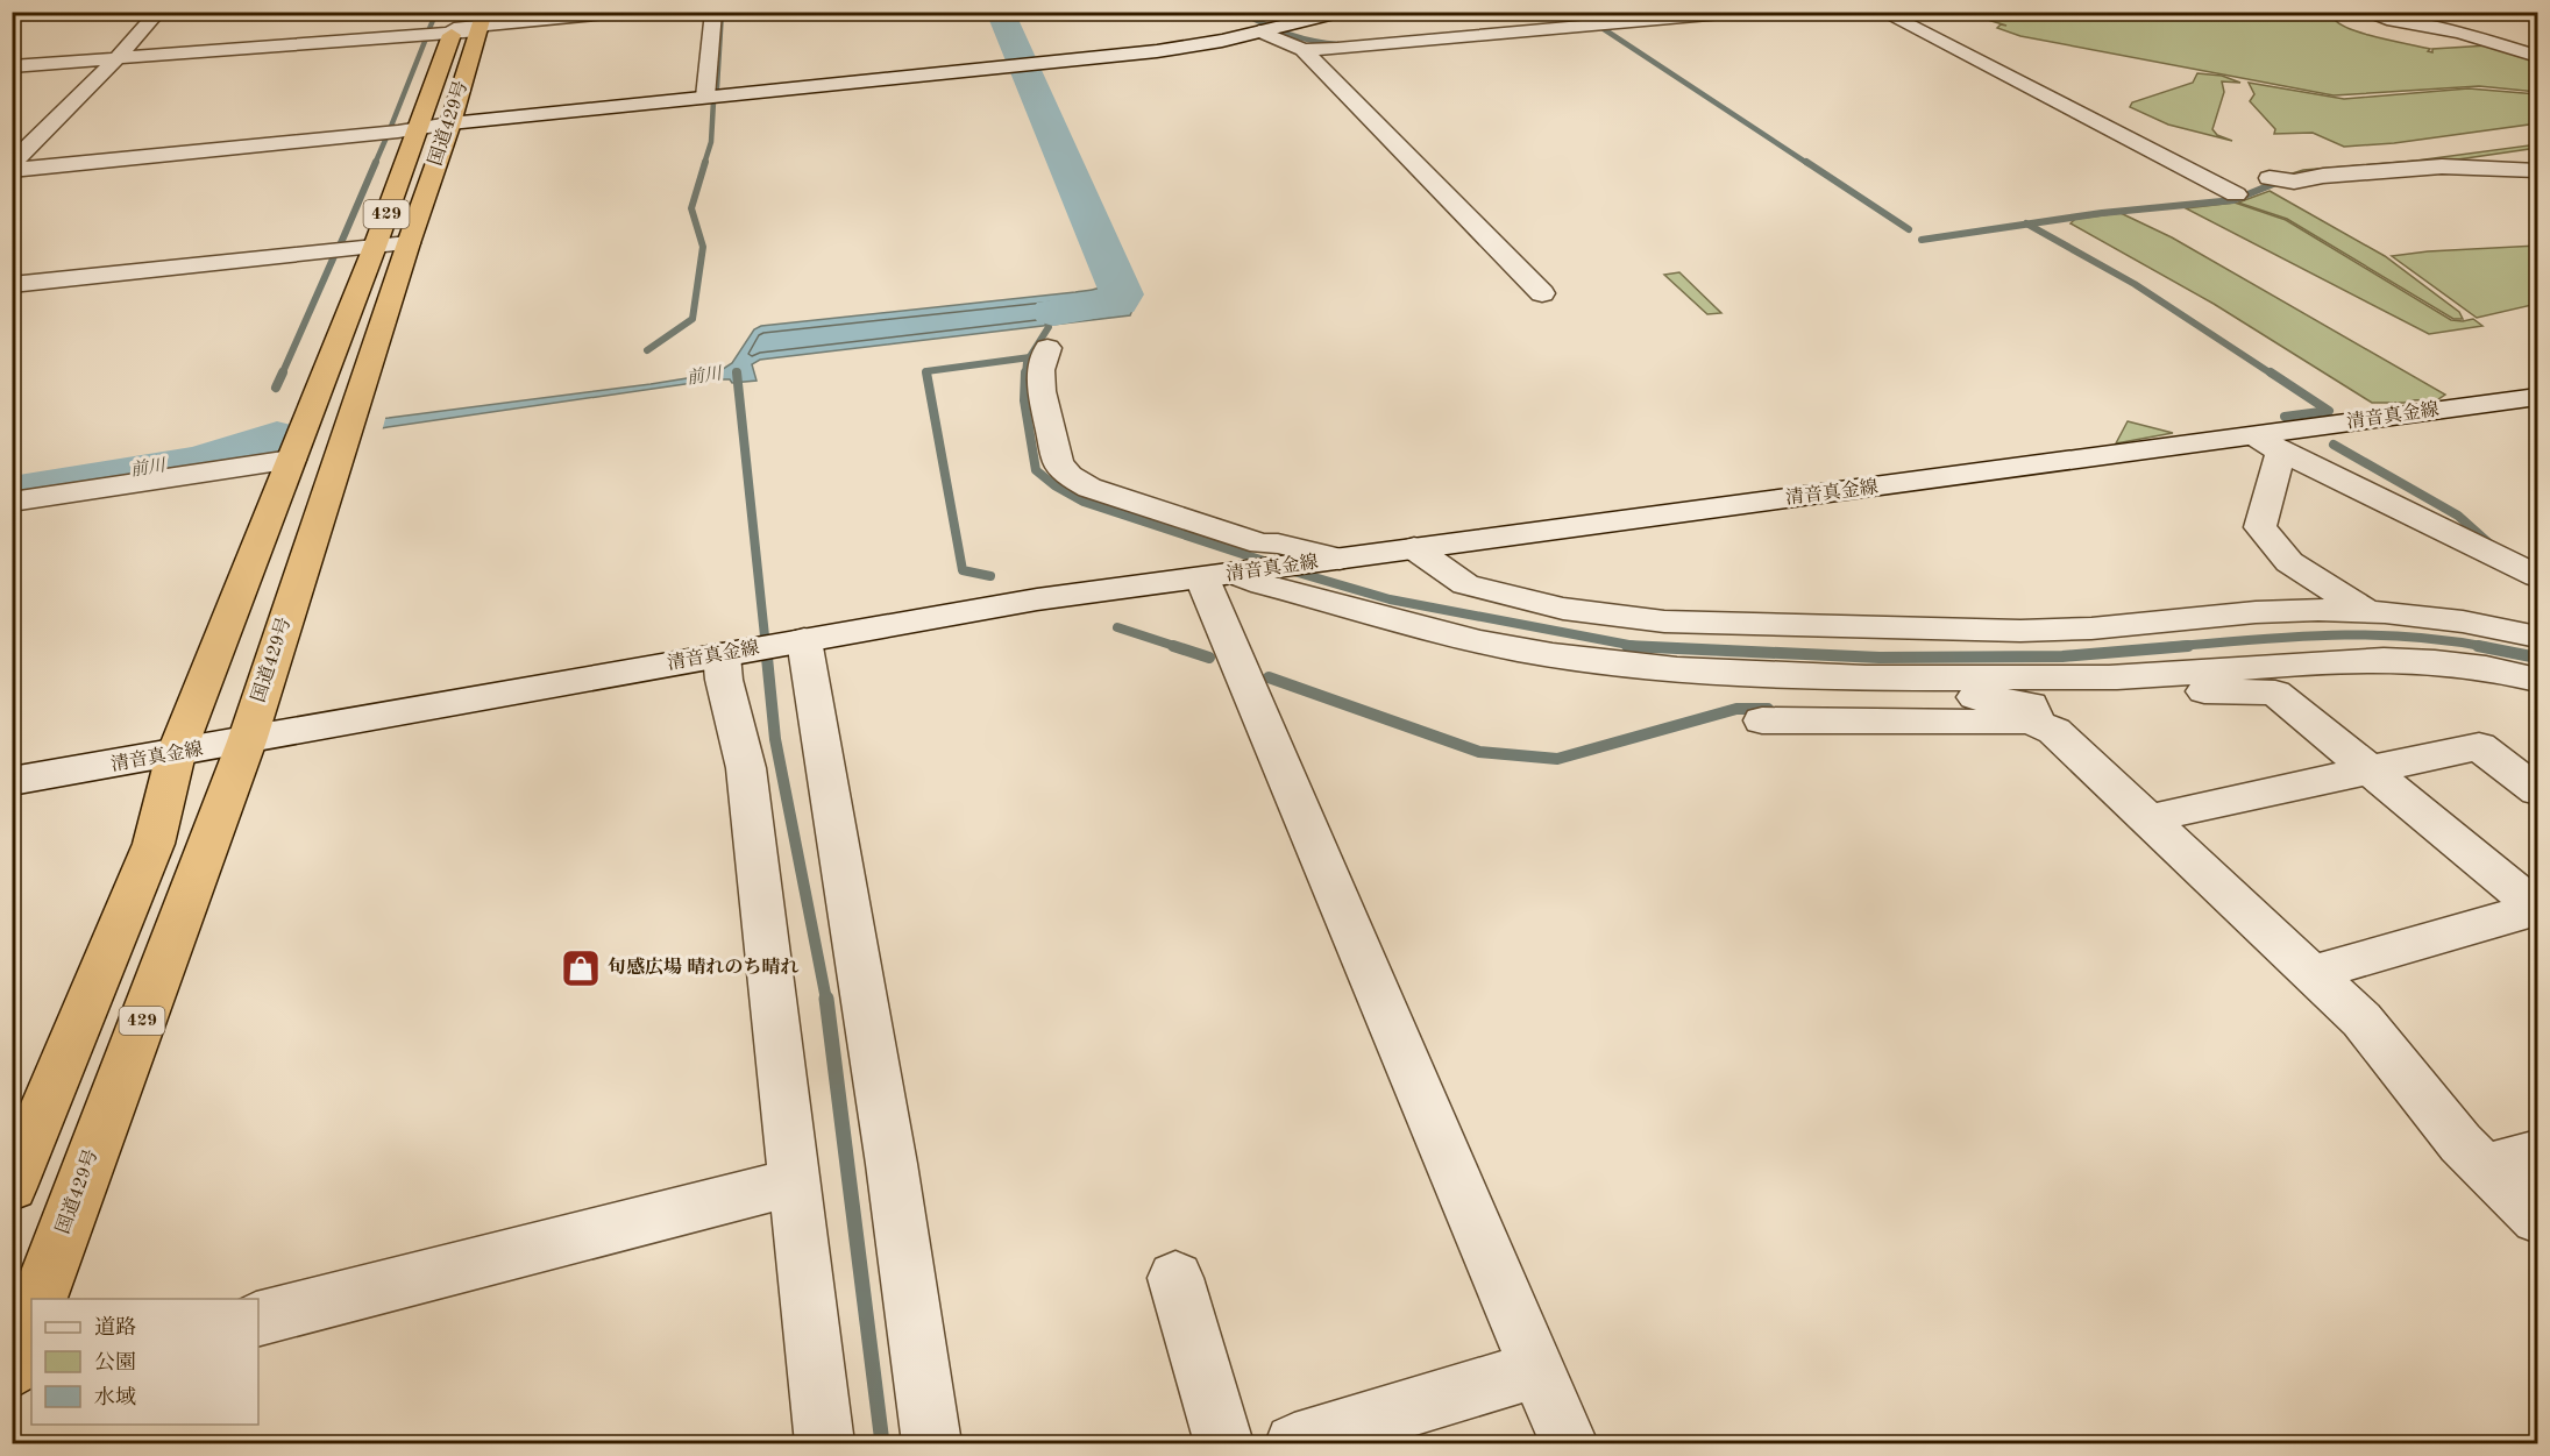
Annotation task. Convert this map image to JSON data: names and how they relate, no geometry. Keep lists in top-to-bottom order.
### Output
{
  "streets": {
    "highway": ["国道429号", "429"],
    "street": ["清音真金線"]
  },
  "crossings": [
    ["国道429号", "清音真金線"]
  ],
  "water": ["前川"],
  "places": {
    "shop": ["旬感広場 晴れのち晴れ"]
  },
  "legend": ["道路", "公園", "水域"]
}
